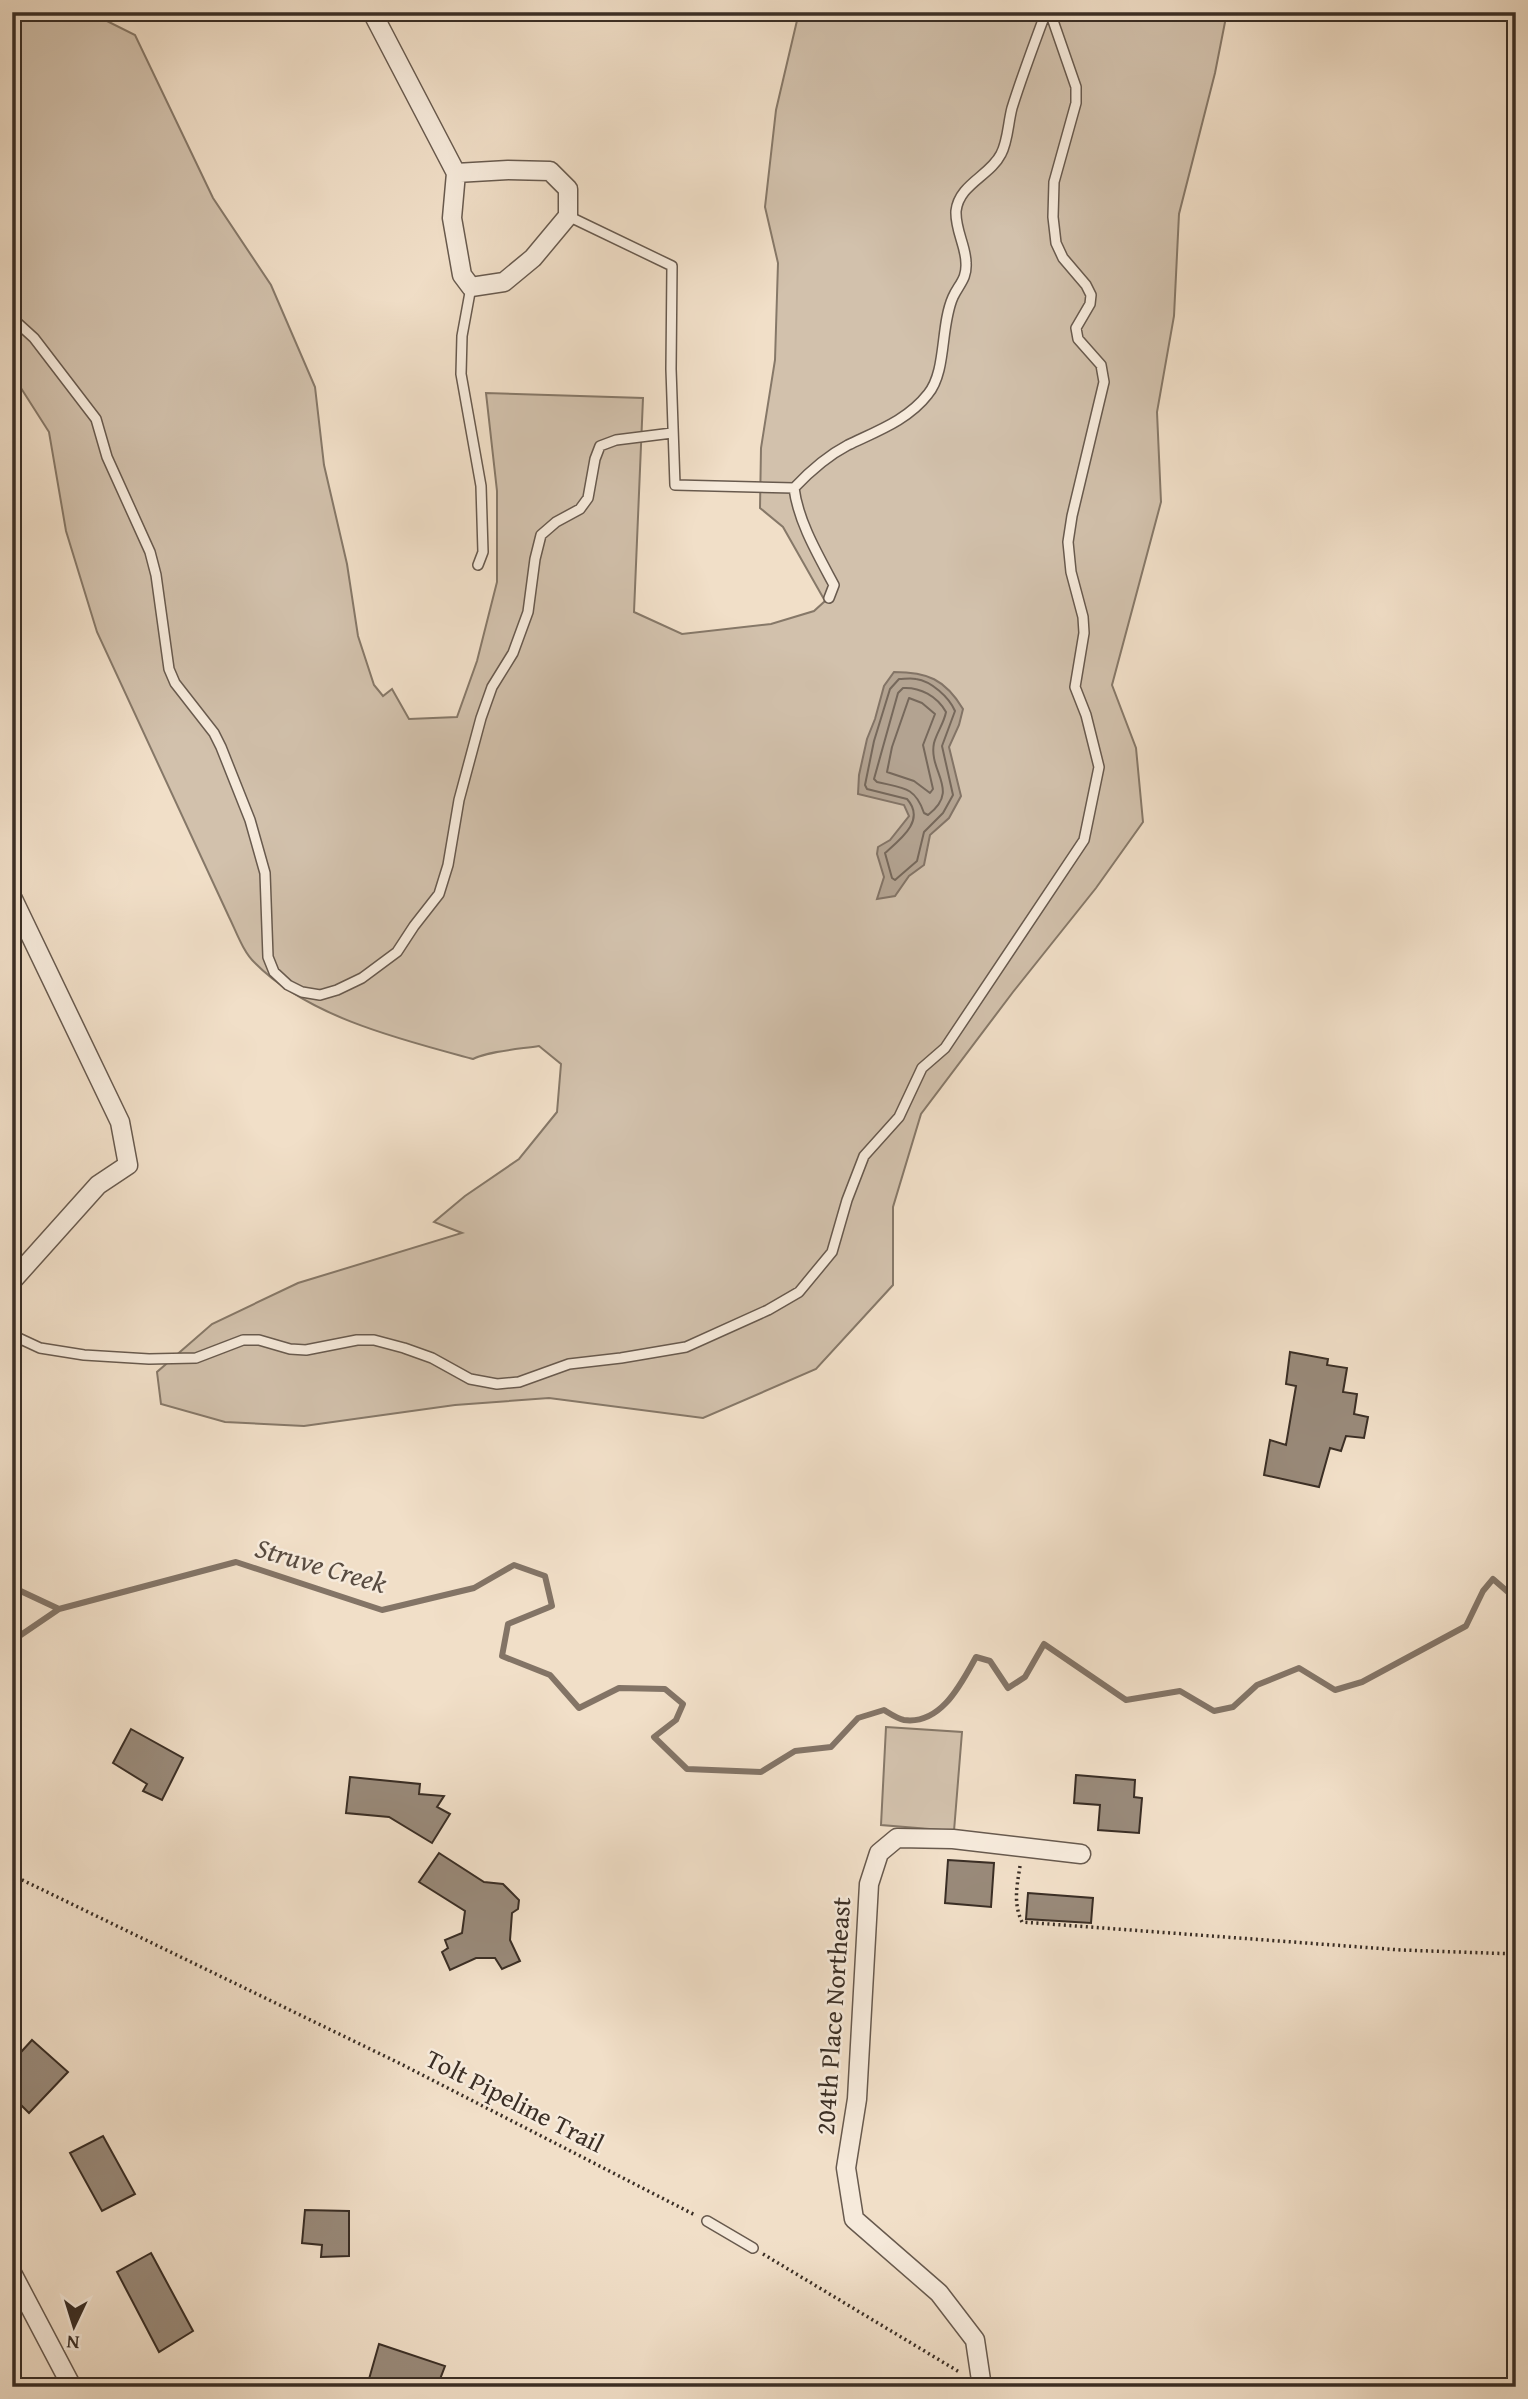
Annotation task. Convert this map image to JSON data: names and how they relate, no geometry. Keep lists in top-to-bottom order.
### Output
{
  "streets": {
    "street": ["204th Place Northeast"],
    "path": ["Tolt Pipeline Trail"]
  },
  "water": ["Struve Creek"],
  "north": "bottom"
}
